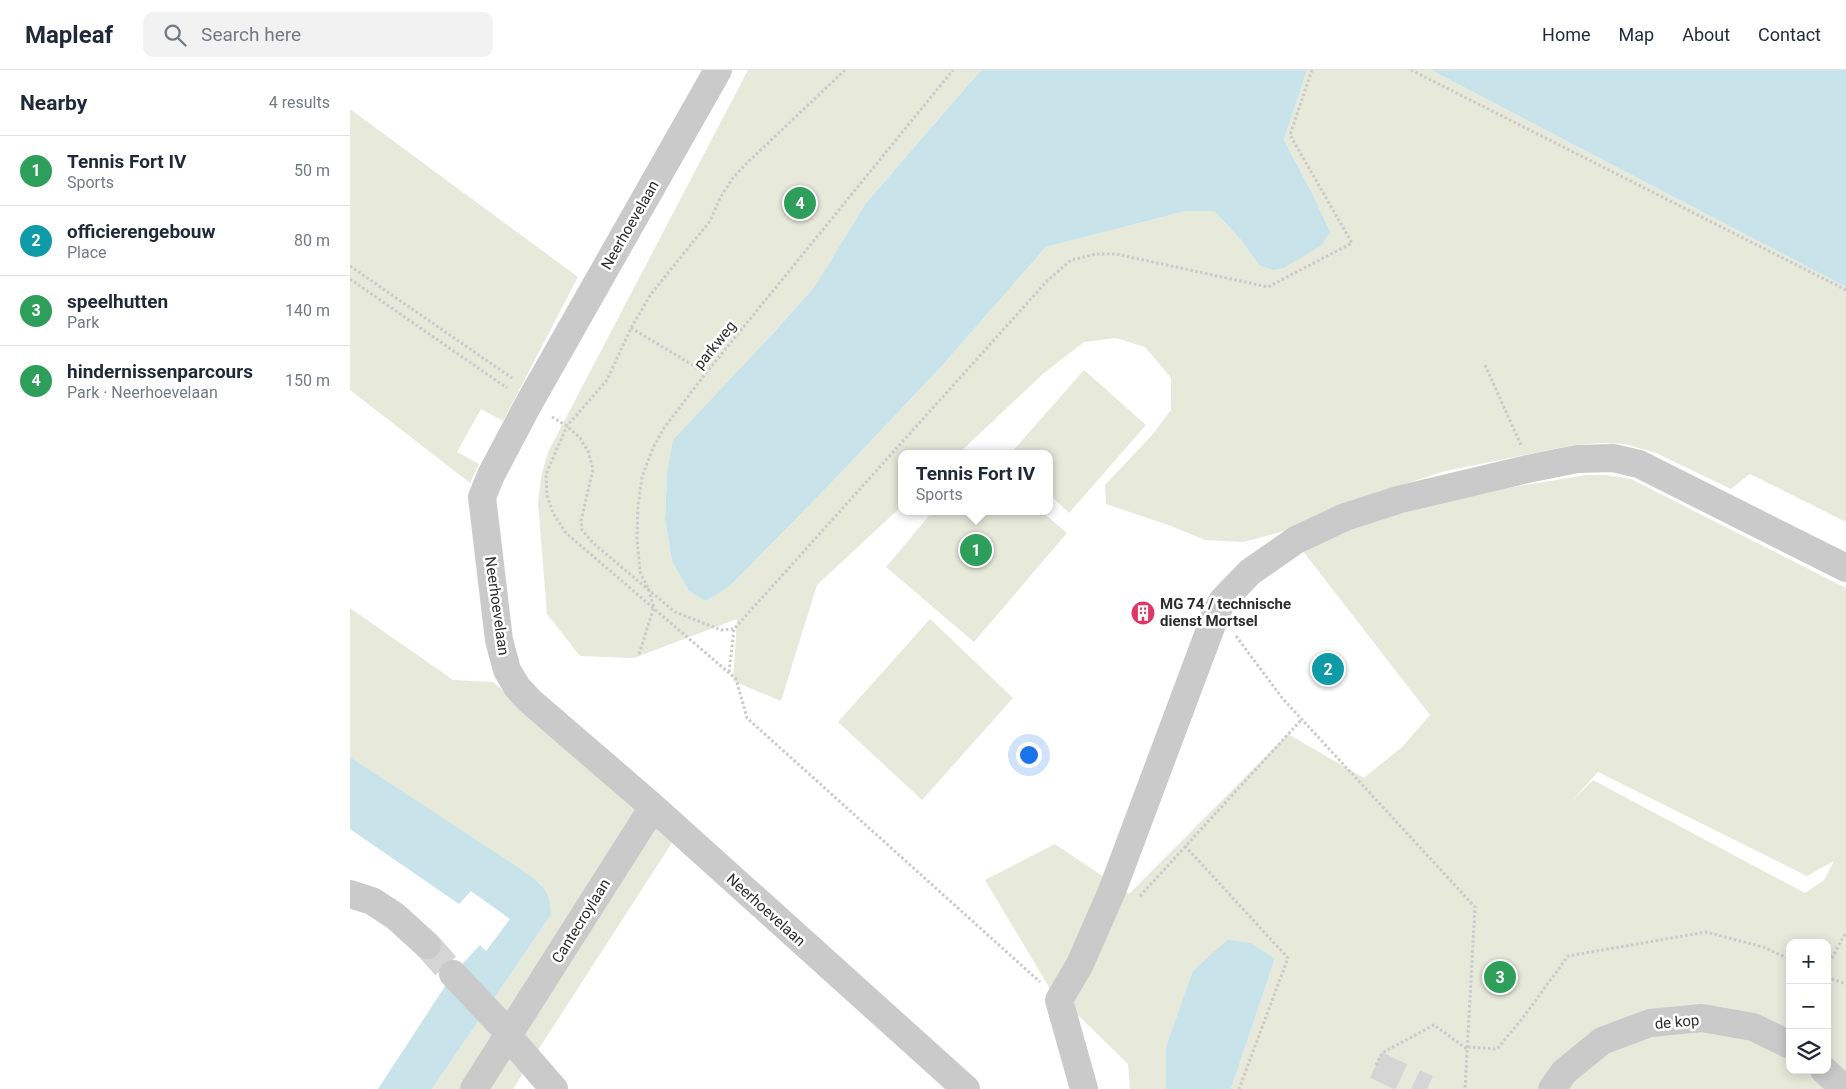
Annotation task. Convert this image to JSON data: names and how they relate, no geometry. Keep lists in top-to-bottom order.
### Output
{
  "streets": {
    "street": ["Neerhoevelaan", "Cantecroylaan", "de kop"],
    "path": ["parkweg"]
  },
  "crossings": [
    ["Neerhoevelaan", "Cantecroylaan"]
  ],
  "places": {
    "building": ["MG 74 / technische dienst Mortsel"]
  },
  "page": {
    "header": "Mapleaf",
    "search": "Search here",
    "nav": [
      "Home",
      "Map",
      "About",
      "Contact"
    ],
    "heading": ["Nearby", "4 results"],
    "list": [
      {
        "mark": "1",
        "name": "Tennis Fort IV",
        "note": "Sports",
        "value": "50 m"
      },
      {
        "mark": "2",
        "name": "officierengebouw",
        "note": "Place",
        "value": "80 m"
      },
      {
        "mark": "3",
        "name": "speelhutten",
        "note": "Park",
        "value": "140 m"
      },
      {
        "mark": "4",
        "name": "hindernissenparcours",
        "note": "Park · Neerhoevelaan",
        "value": "150 m"
      }
    ],
    "pins": [
      "4",
      "1",
      "2",
      "3"
    ],
    "popup": ["Tennis Fort IV", "Sports"],
    "map_buttons": ["+", "−"]
  }
}
